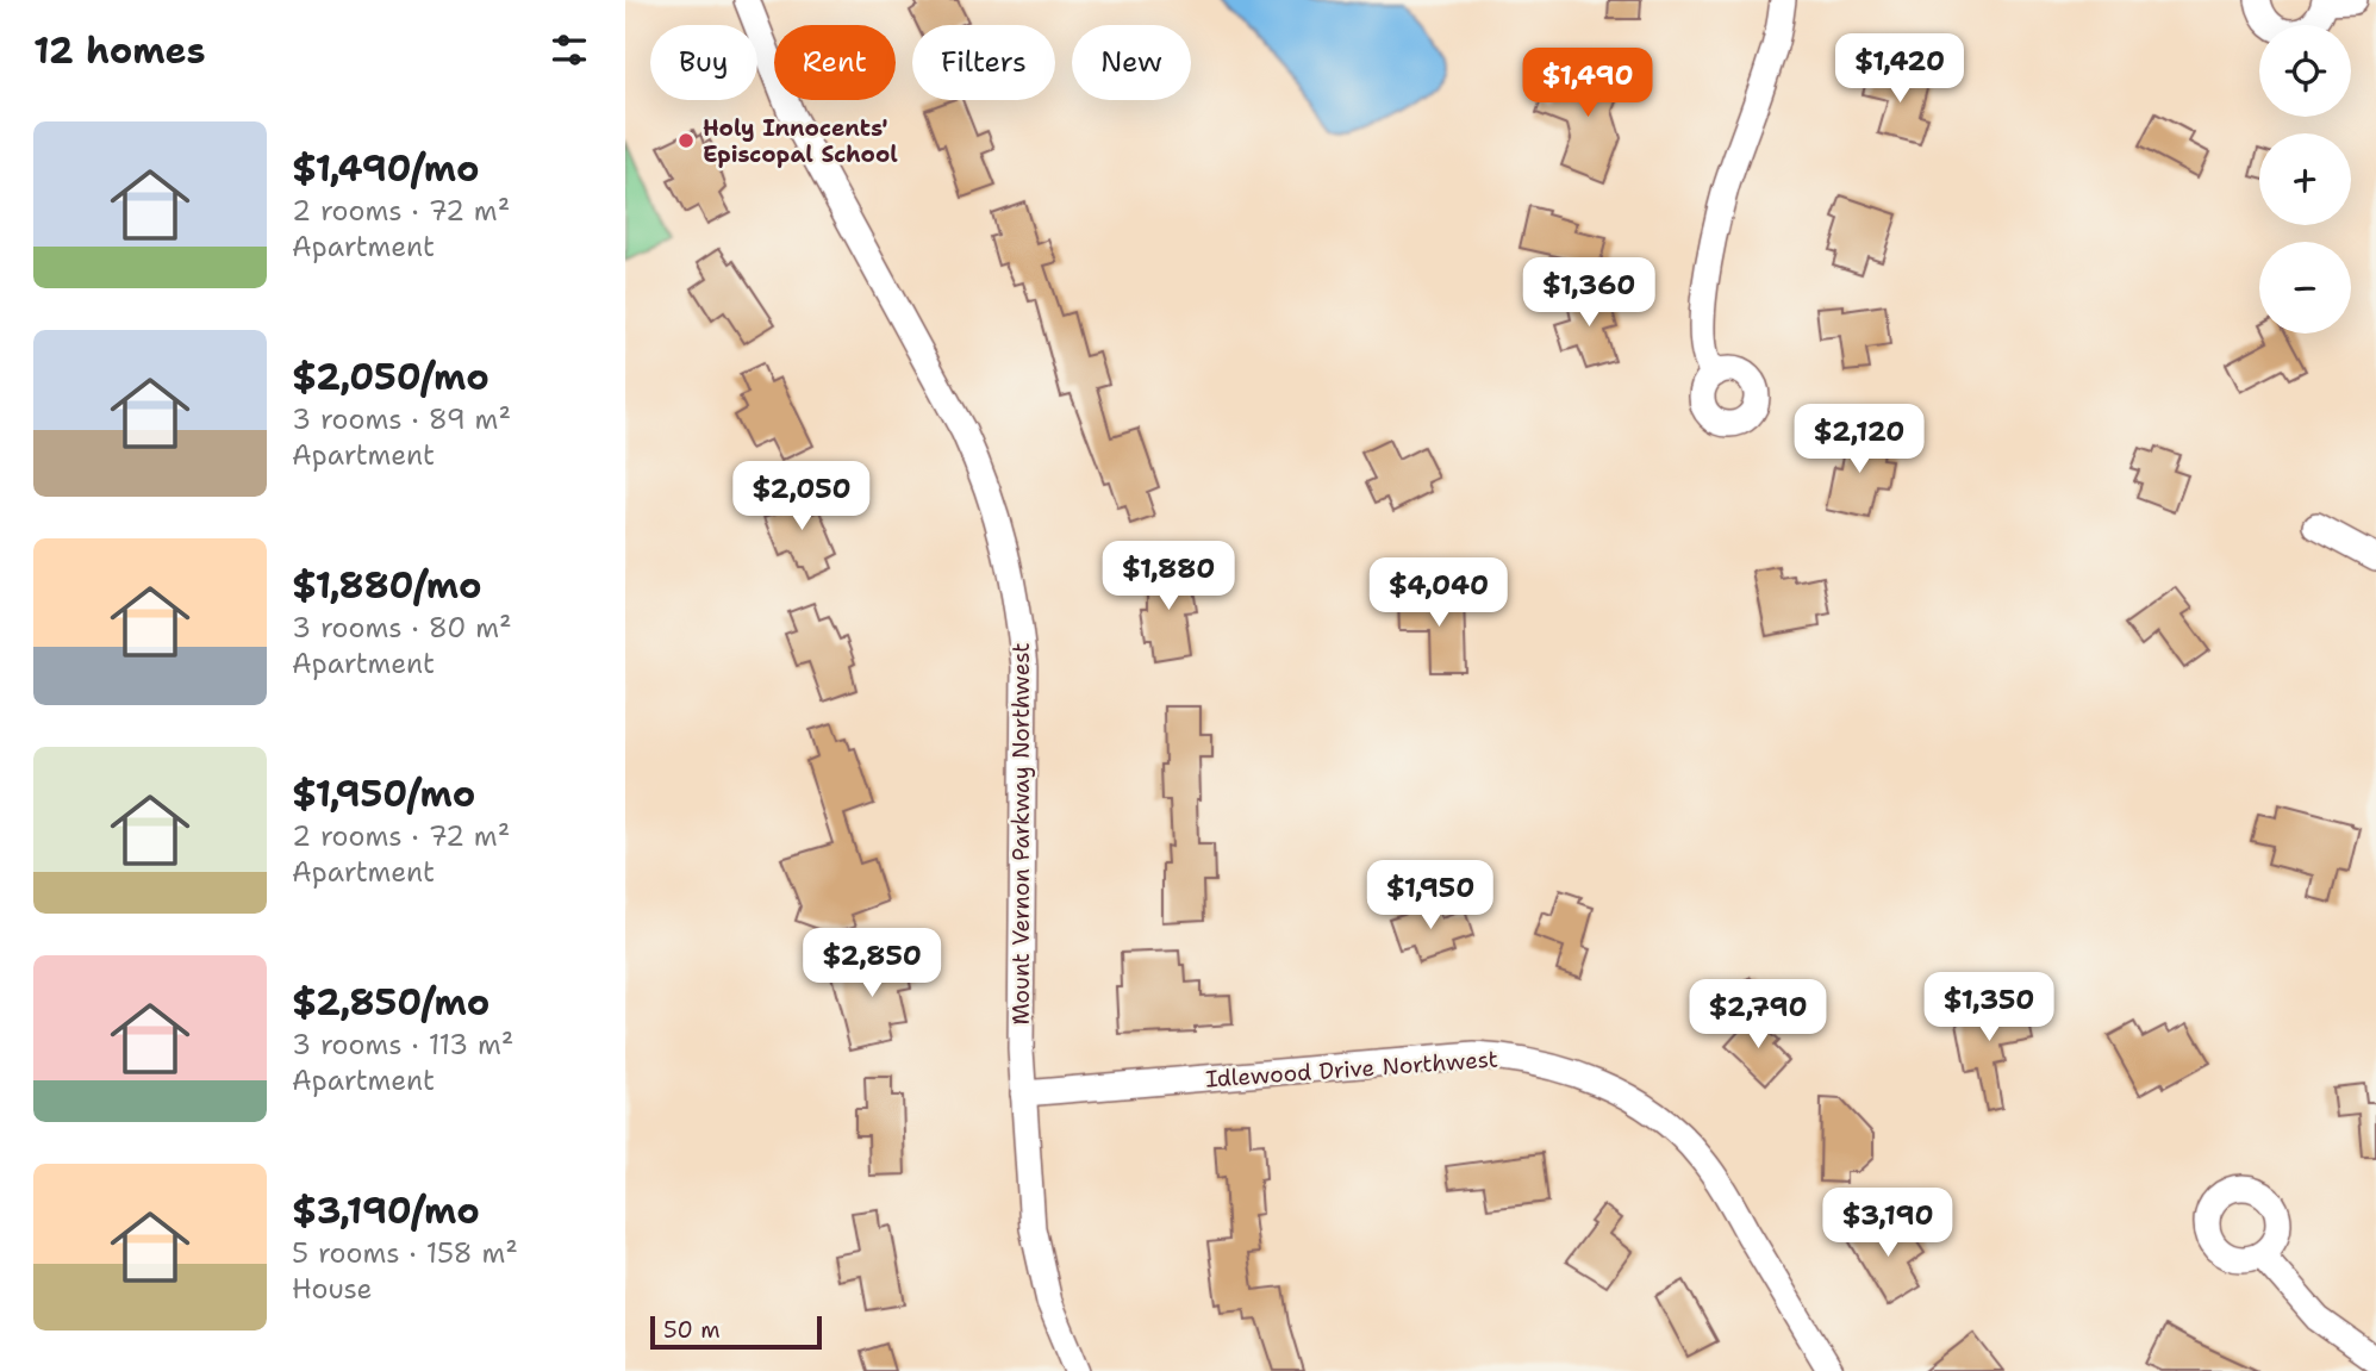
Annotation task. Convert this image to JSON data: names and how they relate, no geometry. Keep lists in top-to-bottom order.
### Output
{
  "streets": {
    "street": ["Mount Vernon Parkway Northwest", "Idlewood Drive Northwest"]
  },
  "crossings": [
    ["Mount Vernon Parkway Northwest", "Idlewood Drive Northwest"]
  ],
  "places": ["Holy Innocents' Episcopal School"],
  "scale_bar": "50 m",
  "page": {
    "heading": "12 homes",
    "map_buttons": ["+", "−"],
    "chip": [
      "Buy",
      "Rent",
      "Filters",
      "New"
    ],
    "price": [
      "$1,420",
      "$1,490",
      "$1,360",
      "$2,120",
      "$2,050",
      "$1,880",
      "$4,040",
      "$1,950",
      "$2,850",
      "$1,350",
      "$2,790",
      "$3,190"
    ],
    "list": [
      {
        "name": "$1,490/mo",
        "note": "2 rooms · 72 m² · Apartment"
      },
      {
        "name": "$2,050/mo",
        "note": "3 rooms · 89 m² · Apartment"
      },
      {
        "name": "$1,880/mo",
        "note": "3 rooms · 80 m² · Apartment"
      },
      {
        "name": "$1,950/mo",
        "note": "2 rooms · 72 m² · Apartment"
      },
      {
        "name": "$2,850/mo",
        "note": "3 rooms · 113 m² · Apartment"
      },
      {
        "name": "$3,190/mo",
        "note": "5 rooms · 158 m² · House"
      }
    ],
    "scale": "50 m"
  }
}
